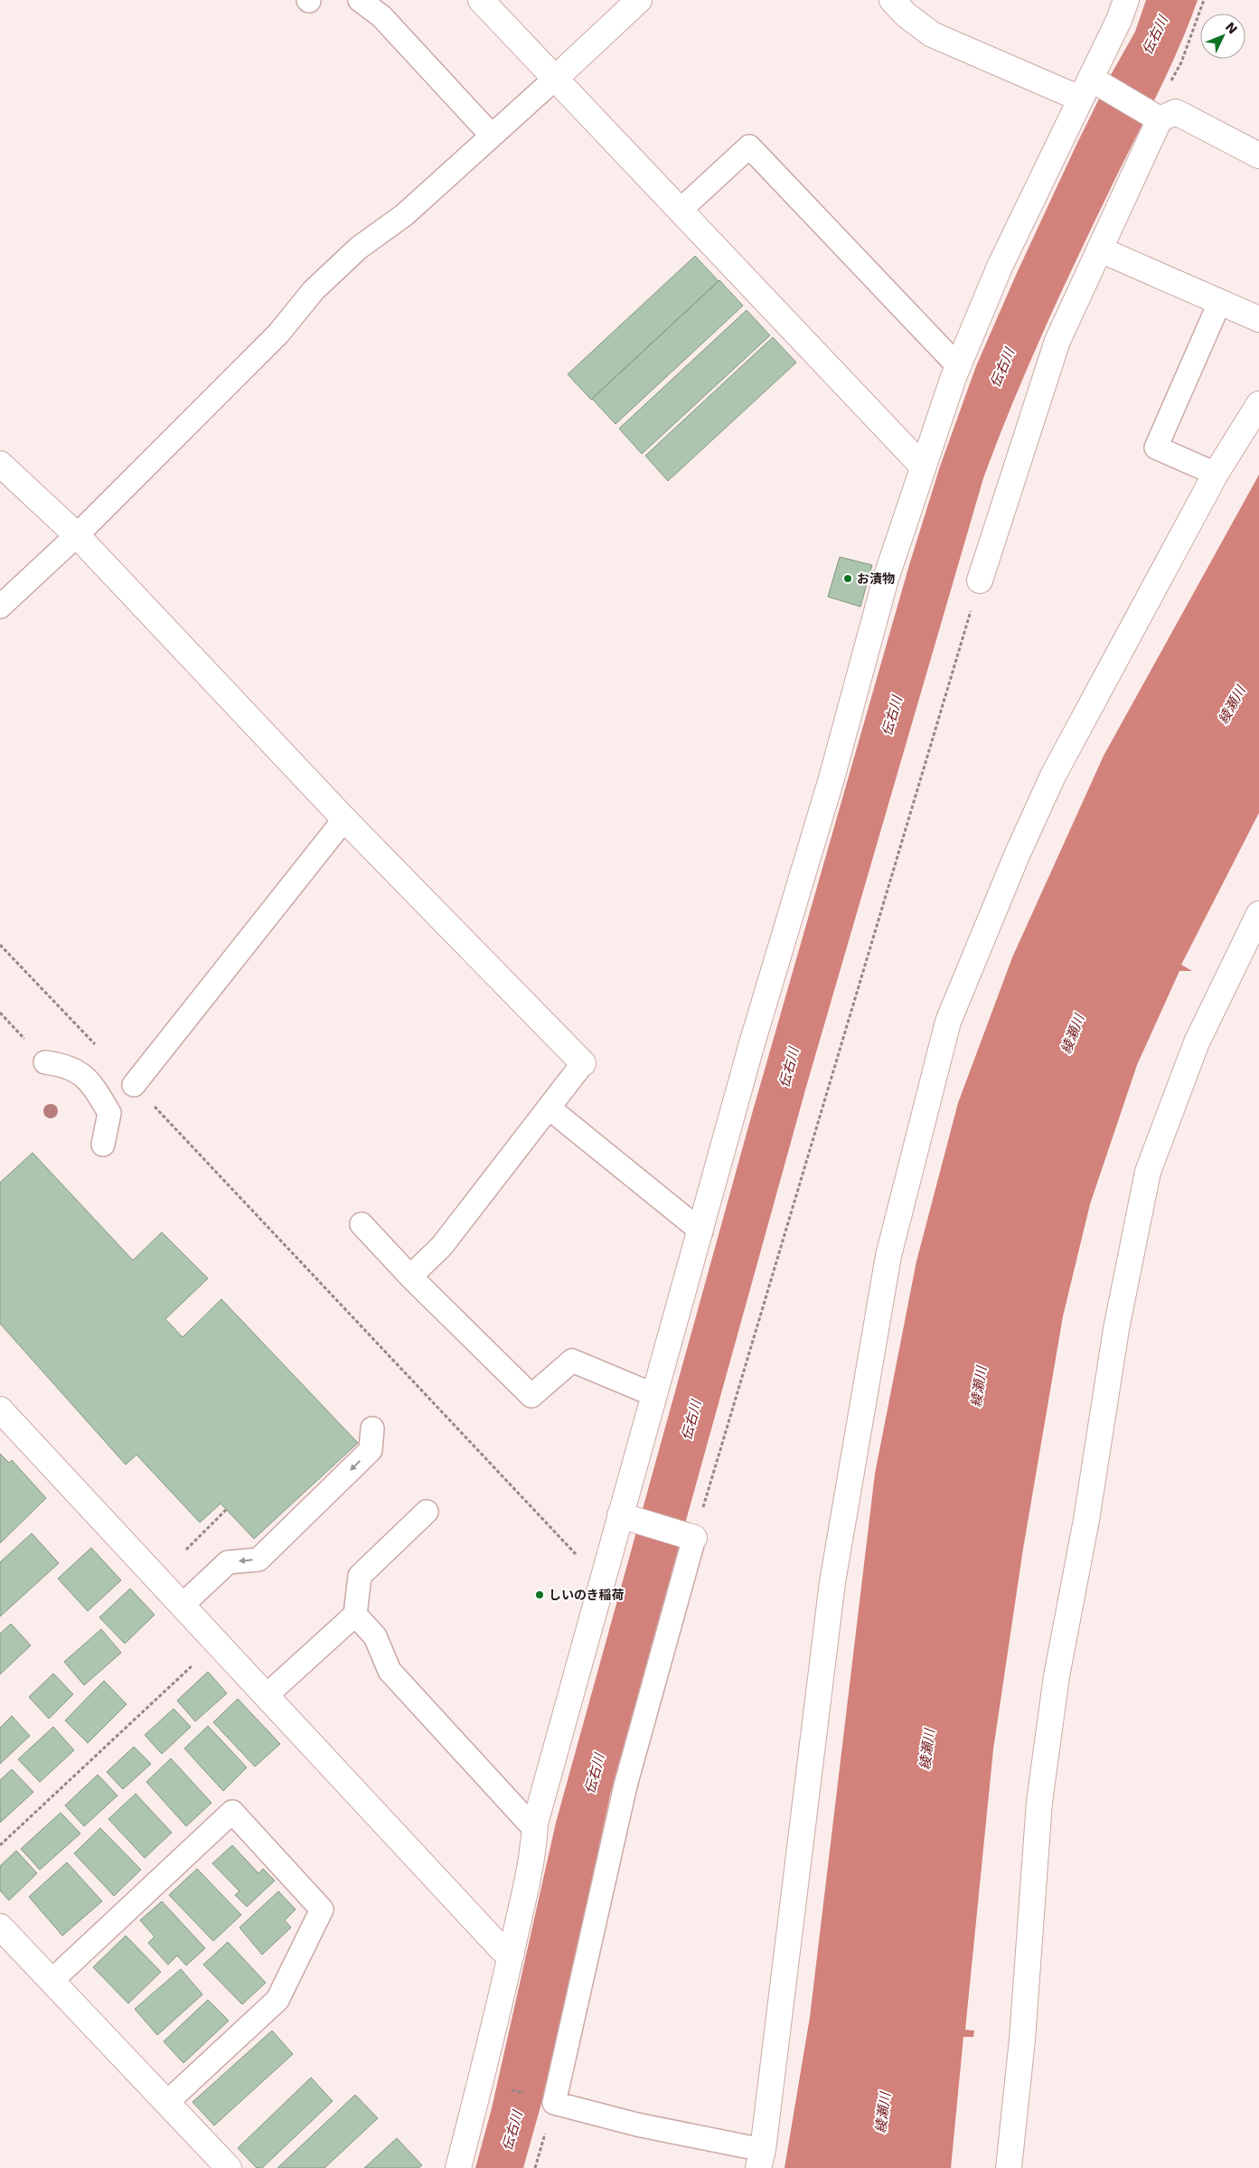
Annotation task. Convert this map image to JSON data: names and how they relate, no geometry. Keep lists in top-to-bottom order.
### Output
{
  "water": ["伝右川", "綾瀬川"],
  "places": ["お漬物", "しいのき稲荷"],
  "north": "top right"
}
